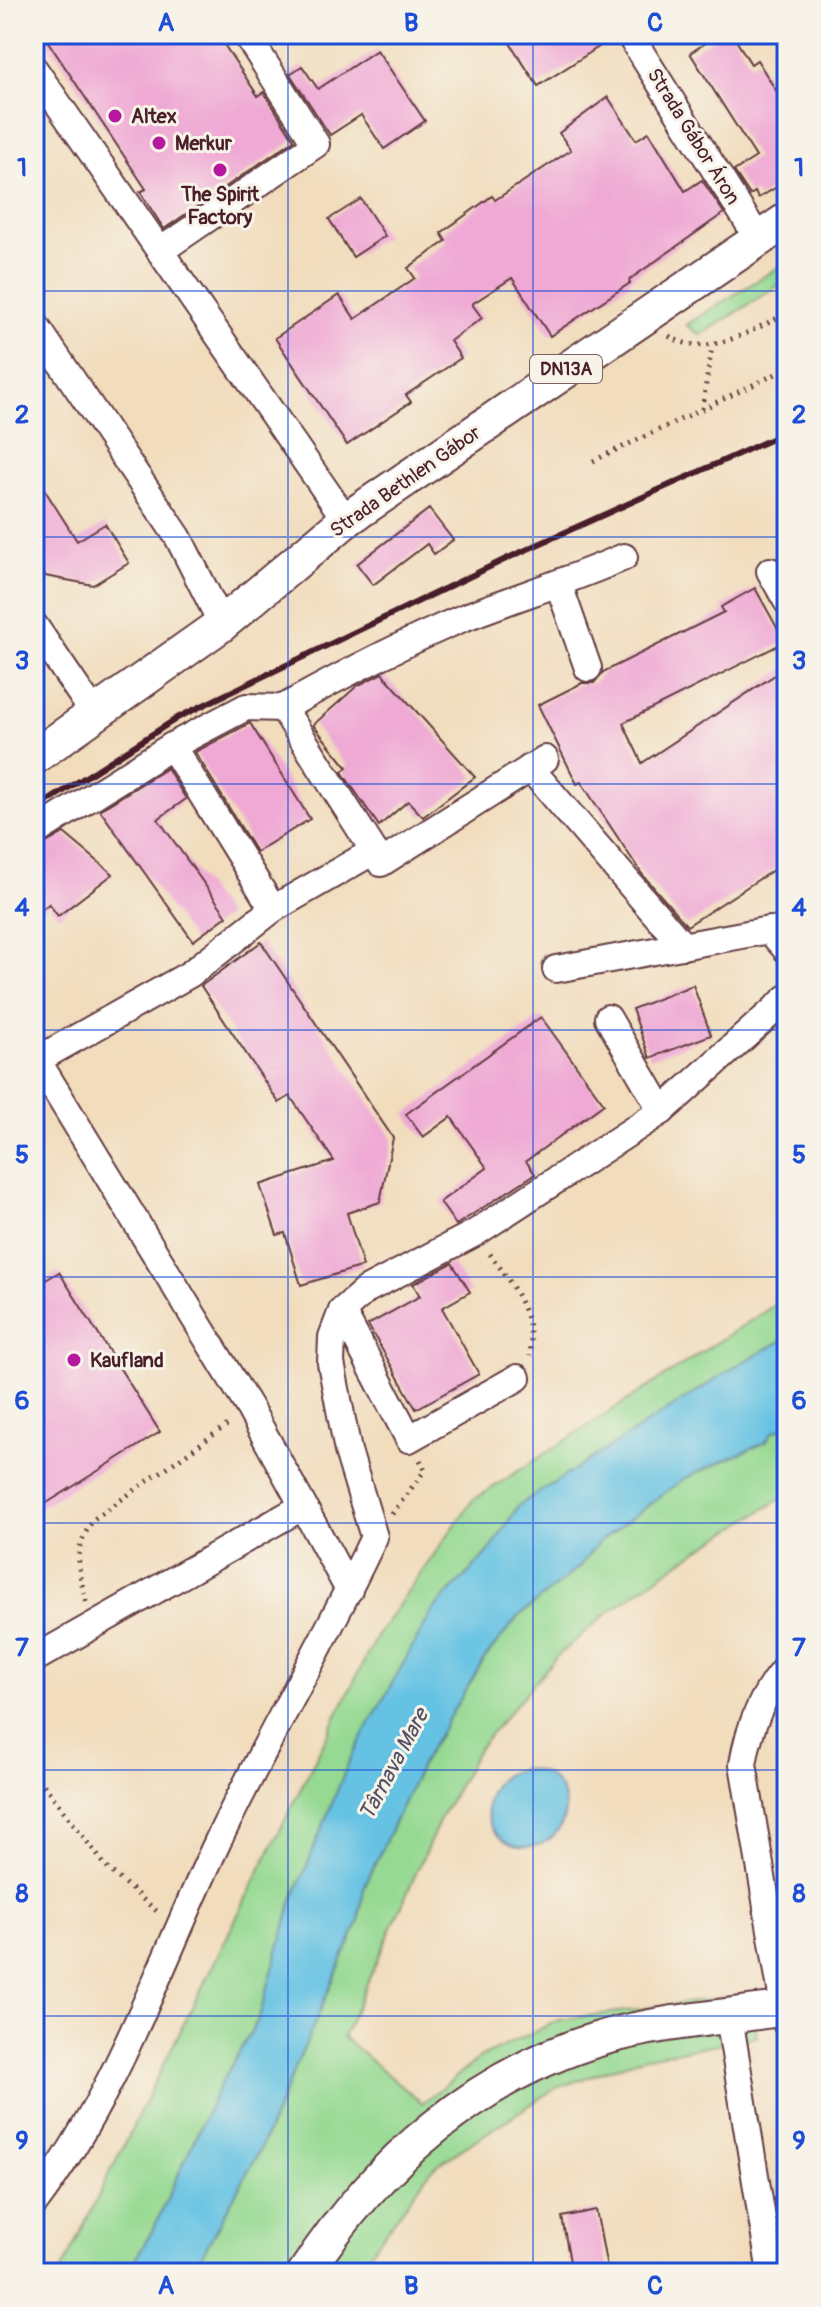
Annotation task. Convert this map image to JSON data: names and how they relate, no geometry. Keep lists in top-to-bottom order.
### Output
{
  "streets": {
    "main road": ["DN13A", "Strada Bethlen Gábor"],
    "street": ["Strada Gábor Áron"]
  },
  "crossings": [
    ["Strada Gábor Áron", "Strada Bethlen Gábor"]
  ],
  "water": ["Târnava Mare"],
  "places": [
    "Altex",
    "Merkur",
    "The Spirit Factory",
    "Kaufland"
  ],
  "grid": {
    "columns": ["A", "B", "C"],
    "rows": [
      "1",
      "2",
      "3",
      "4",
      "5",
      "6",
      "7",
      "8",
      "9"
    ]
  }
}
